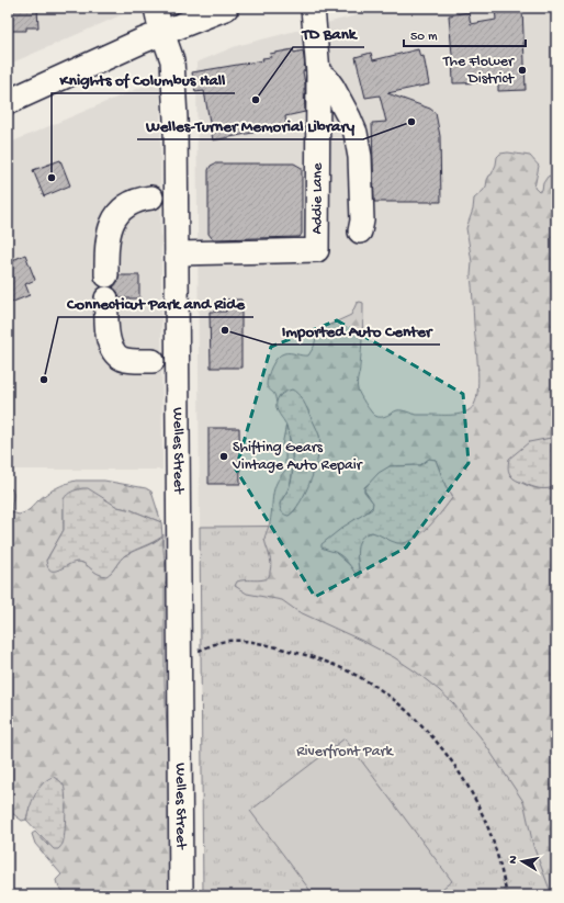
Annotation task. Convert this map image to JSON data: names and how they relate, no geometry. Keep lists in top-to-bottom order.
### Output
{
  "streets": {
    "street": ["Addie Lane", "Welles Street"]
  },
  "crossings": [
    ["Addie Lane", "Welles Street"]
  ],
  "parks": ["Riverfront Park"],
  "places": [
    "The Flower District",
    "TD Bank",
    "Welles-Turner Memorial Library",
    "Knights of Columbus Hall",
    "Imported Auto Center",
    "Connecticut Park and Ride",
    "Shifting Gears Vintage Auto Repair"
  ],
  "scale_bar": "50 m",
  "north": "left"
}
